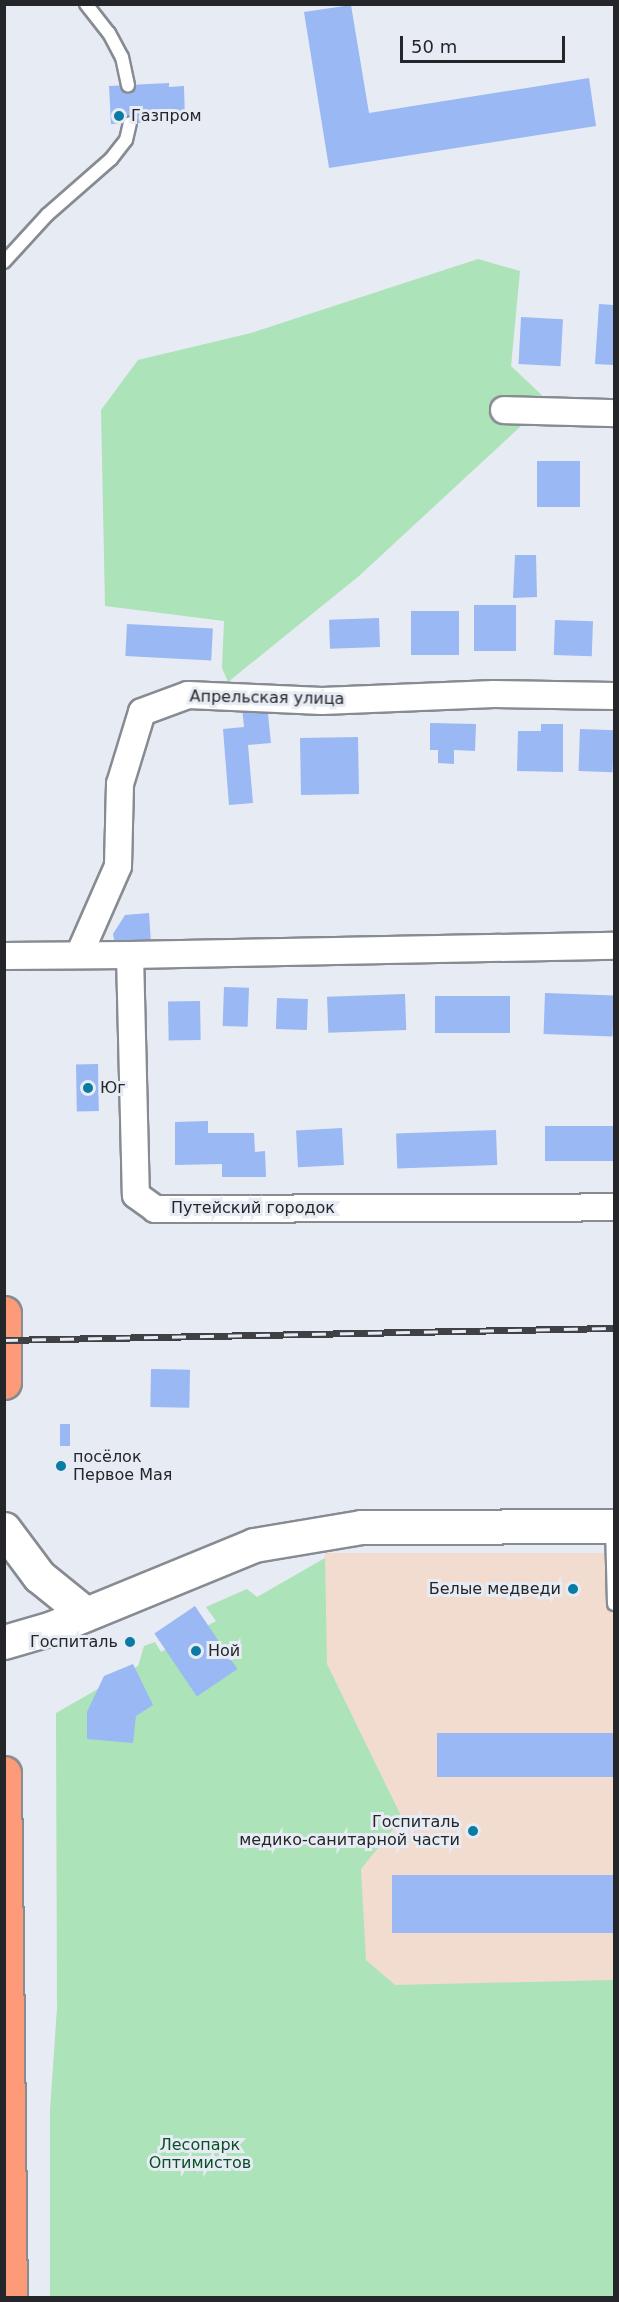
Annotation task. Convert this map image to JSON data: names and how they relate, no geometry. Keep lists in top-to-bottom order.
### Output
{
  "streets": {
    "street": ["Апрельская улица", "Путейский городок"]
  },
  "parks": ["Лесопарк Оптимистов"],
  "places": [
    "Газпром",
    "Юг",
    "посёлок Первое Мая",
    "Белые медведи",
    "Госпиталь",
    "Ной",
    "Госпиталь медико-санитарной части"
  ],
  "scale_bar": "50 m"
}
